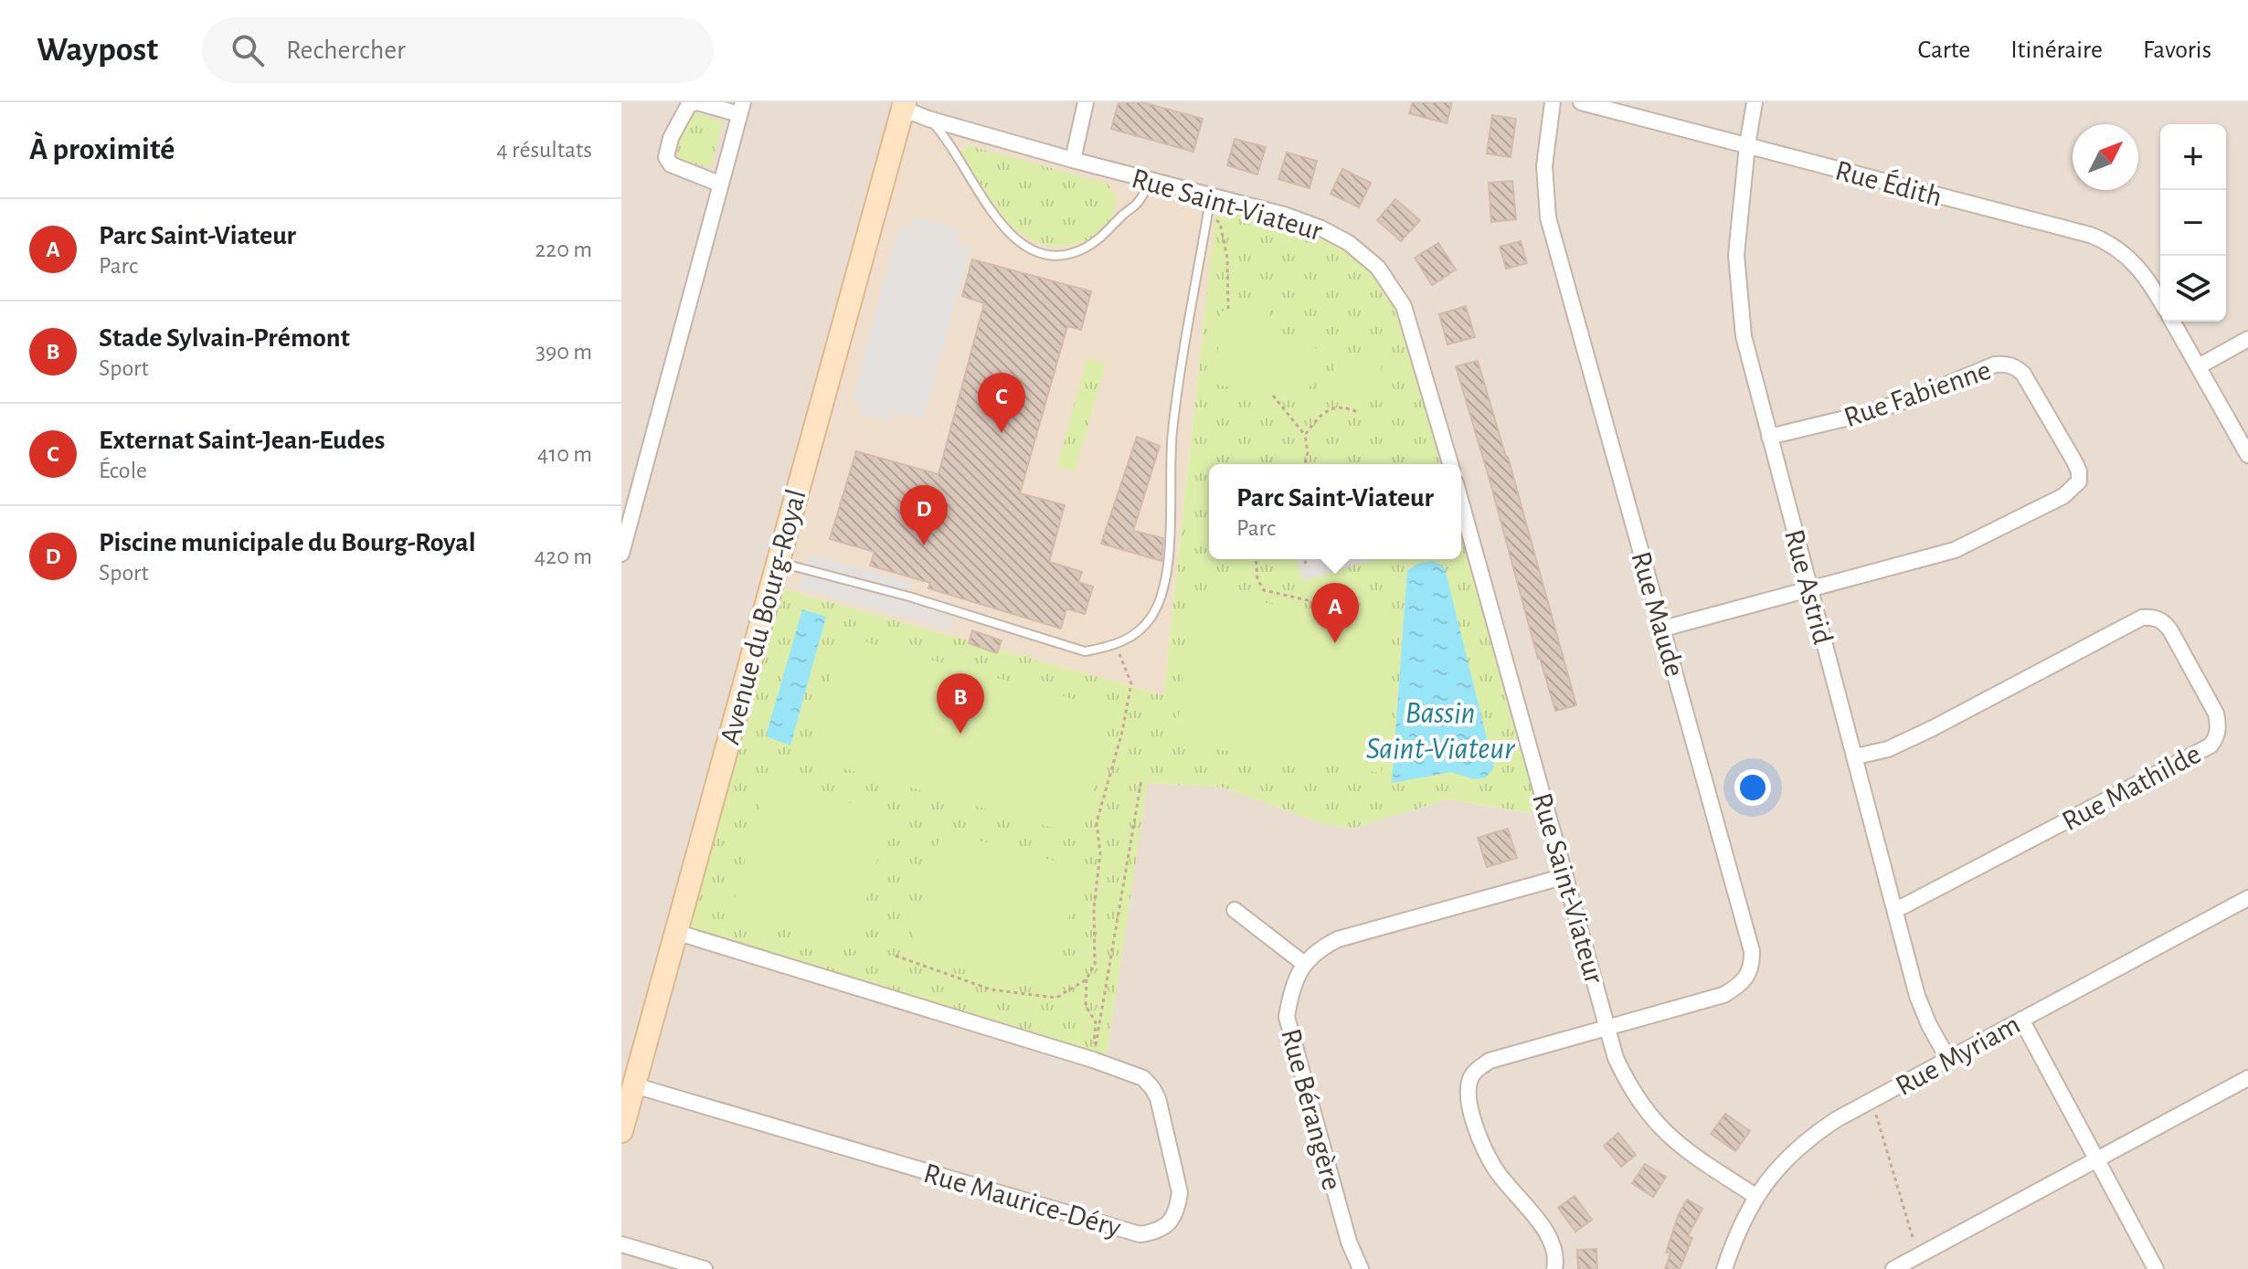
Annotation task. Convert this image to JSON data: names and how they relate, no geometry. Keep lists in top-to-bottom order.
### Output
{
  "streets": {
    "main road": ["Avenue du Bourg-Royal"],
    "street": [
      "Rue Édith",
      "Rue Saint-Viateur",
      "Rue Fabienne",
      "Rue Astrid",
      "Rue Maude",
      "Rue Mathilde",
      "Rue Myriam",
      "Rue Bérangère",
      "Rue Maurice-Déry"
    ]
  },
  "crossings": [
    ["Rue Édith", "Rue Astrid"],
    ["Rue Saint-Viateur", "Rue Maude"],
    ["Rue Saint-Viateur", "Avenue du Bourg-Royal"],
    ["Rue Saint-Viateur", "Rue Myriam"],
    ["Rue Fabienne", "Rue Astrid"],
    ["Rue Fabienne", "Rue Maude"],
    ["Rue Astrid", "Rue Mathilde"],
    ["Rue Astrid", "Rue Myriam"],
    ["Avenue du Bourg-Royal", "Rue Maurice-Déry"]
  ],
  "water": ["Bassin Saint-Viateur"],
  "north": "top right",
  "page": {
    "header": "Waypost",
    "search": "Rechercher",
    "nav": ["Carte", "Itinéraire", "Favoris"],
    "heading": ["À proximité", "4 résultats"],
    "map_buttons": ["+", "−"],
    "list": [
      {
        "mark": "A",
        "name": "Parc Saint-Viateur",
        "note": "Parc",
        "value": "220 m"
      },
      {
        "mark": "B",
        "name": "Stade Sylvain-Prémont",
        "note": "Sport",
        "value": "390 m"
      },
      {
        "mark": "C",
        "name": "Externat Saint-Jean-Eudes",
        "note": "École",
        "value": "410 m"
      },
      {
        "mark": "D",
        "name": "Piscine municipale du Bourg-Royal",
        "note": "Sport",
        "value": "420 m"
      }
    ],
    "pins": [
      "C",
      "D",
      "A",
      "B"
    ],
    "popup": ["Parc Saint-Viateur", "Parc"]
  }
}
